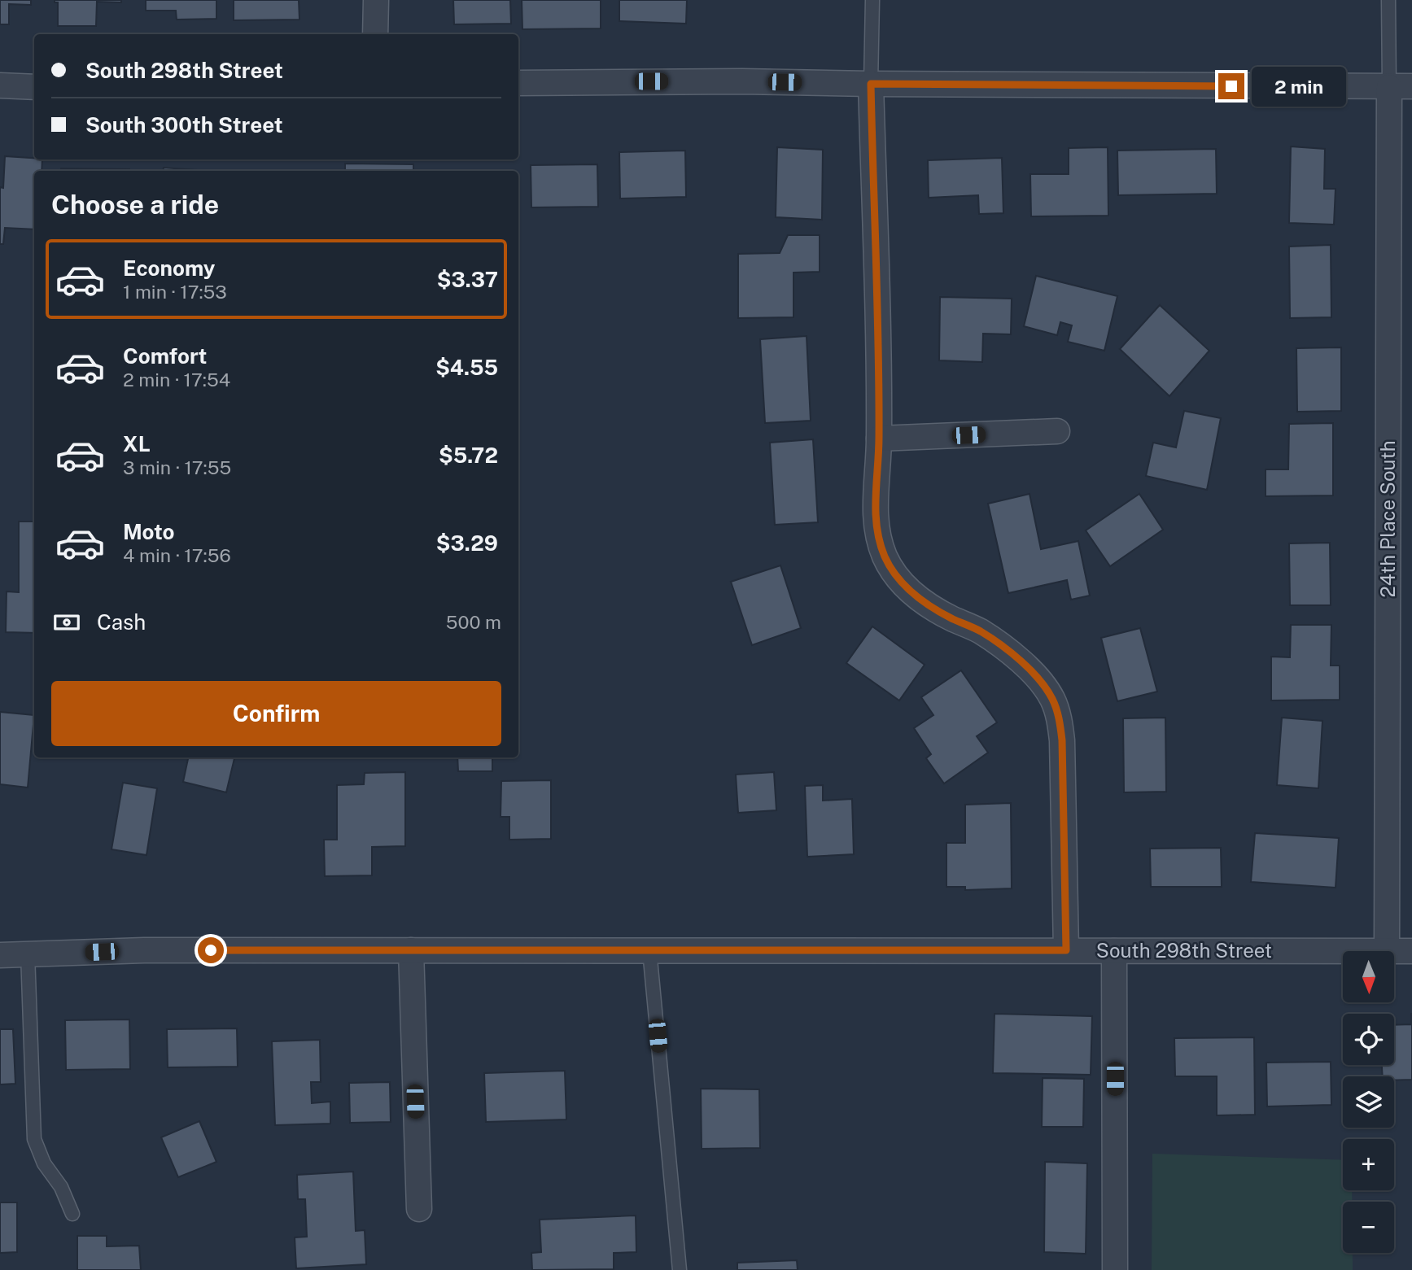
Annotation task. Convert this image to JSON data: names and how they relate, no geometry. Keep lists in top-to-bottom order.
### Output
{
  "streets": {
    "street": ["24th Place South", "South 298th Street"]
  },
  "north": "bottom",
  "page": {
    "banner": ["South 298th Street", "South 300th Street"],
    "bubble": "2 min",
    "heading": "Choose a ride",
    "list": [
      {
        "name": "Economy",
        "note": "1 min · 17:53",
        "value": "$3.37"
      },
      {
        "name": "Comfort",
        "note": "2 min · 17:54",
        "value": "$4.55"
      },
      {
        "name": "XL",
        "note": "3 min · 17:55",
        "value": "$5.72"
      },
      {
        "name": "Moto",
        "note": "4 min · 17:56",
        "value": "$3.29"
      }
    ],
    "pay": ["Cash", "500 m"],
    "buttons": "Confirm",
    "map_buttons": ["+", "−"]
  }
}
